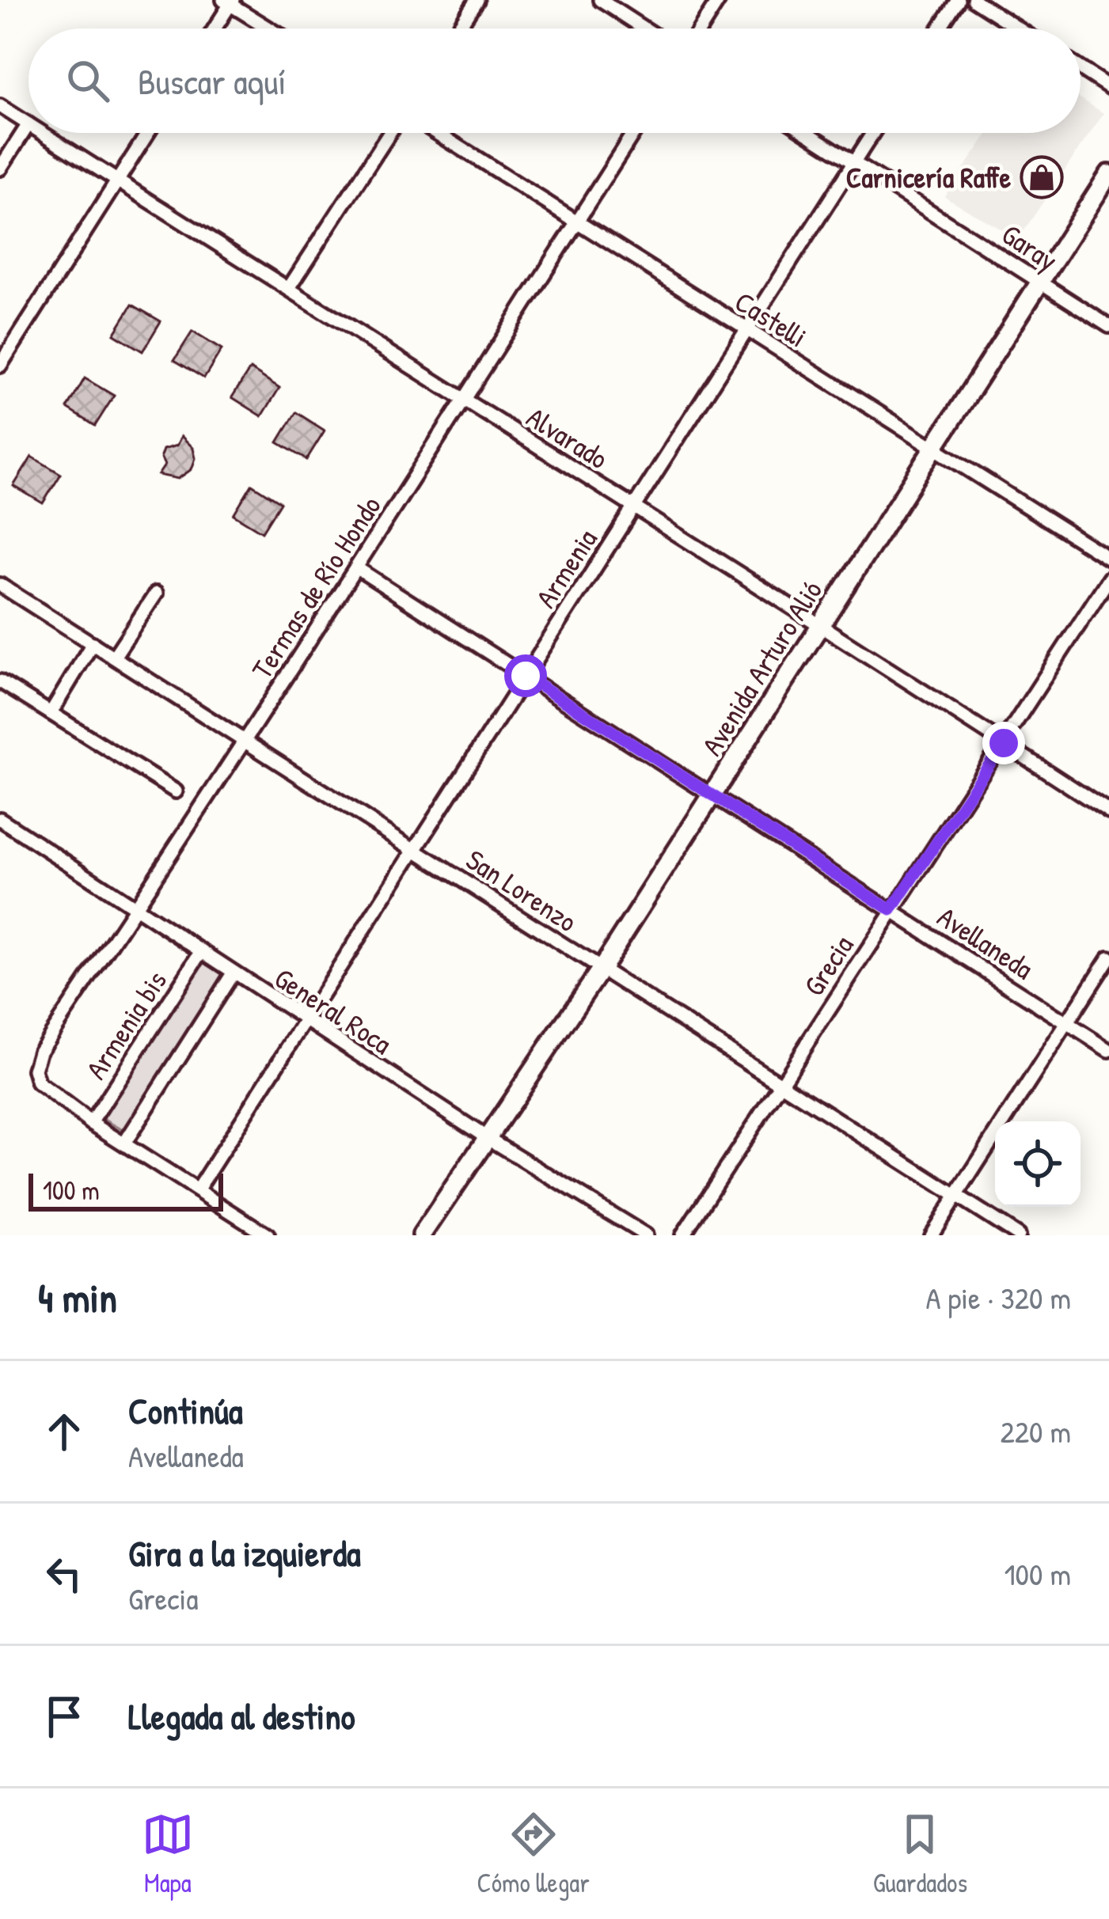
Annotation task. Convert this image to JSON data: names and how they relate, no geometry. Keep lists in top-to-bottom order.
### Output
{
  "streets": {
    "main road": ["Avenida Arturo Alió"],
    "street": [
      "Garay",
      "Castelli",
      "Alvarado",
      "Armenia",
      "Termas de Río Hondo",
      "San Lorenzo",
      "Avellaneda",
      "Grecia",
      "General Roca",
      "Armenia bis"
    ]
  },
  "crossings": [
    ["Garay", "Armenia"],
    ["Garay", "Avenida Arturo Alió"],
    ["Castelli", "Armenia"],
    ["Castelli", "Termas de Río Hondo"],
    ["Castelli", "Avenida Arturo Alió"],
    ["Alvarado", "Armenia"],
    ["Alvarado", "Termas de Río Hondo"],
    ["Alvarado", "Avenida Arturo Alió"],
    ["Alvarado", "Grecia"],
    ["Armenia", "San Lorenzo"],
    ["Armenia", "Avellaneda"],
    ["Armenia", "General Roca"],
    ["Termas de Río Hondo", "San Lorenzo"],
    ["Termas de Río Hondo", "Avellaneda"],
    ["Termas de Río Hondo", "General Roca"],
    ["Termas de Río Hondo", "Armenia bis"],
    ["Avenida Arturo Alió", "San Lorenzo"],
    ["Avenida Arturo Alió", "Avellaneda"],
    ["Avenida Arturo Alió", "General Roca"],
    ["San Lorenzo", "Grecia"],
    ["Avellaneda", "Grecia"],
    ["General Roca", "Armenia bis"]
  ],
  "places": {
    "shop": ["Carnicería Raffe"]
  },
  "scale_bar": "100 m",
  "page": {
    "search": "Buscar aquí",
    "scale": "100 m",
    "heading": ["4 min", "A pie · 320 m"],
    "list": [
      ["Continúa", "Avellaneda", "220 m"],
      ["Gira a la izquierda", "Grecia", "100 m"],
      "Llegada al destino"
    ],
    "nav": ["Mapa", "Cómo llegar", "Guardados"]
  }
}
